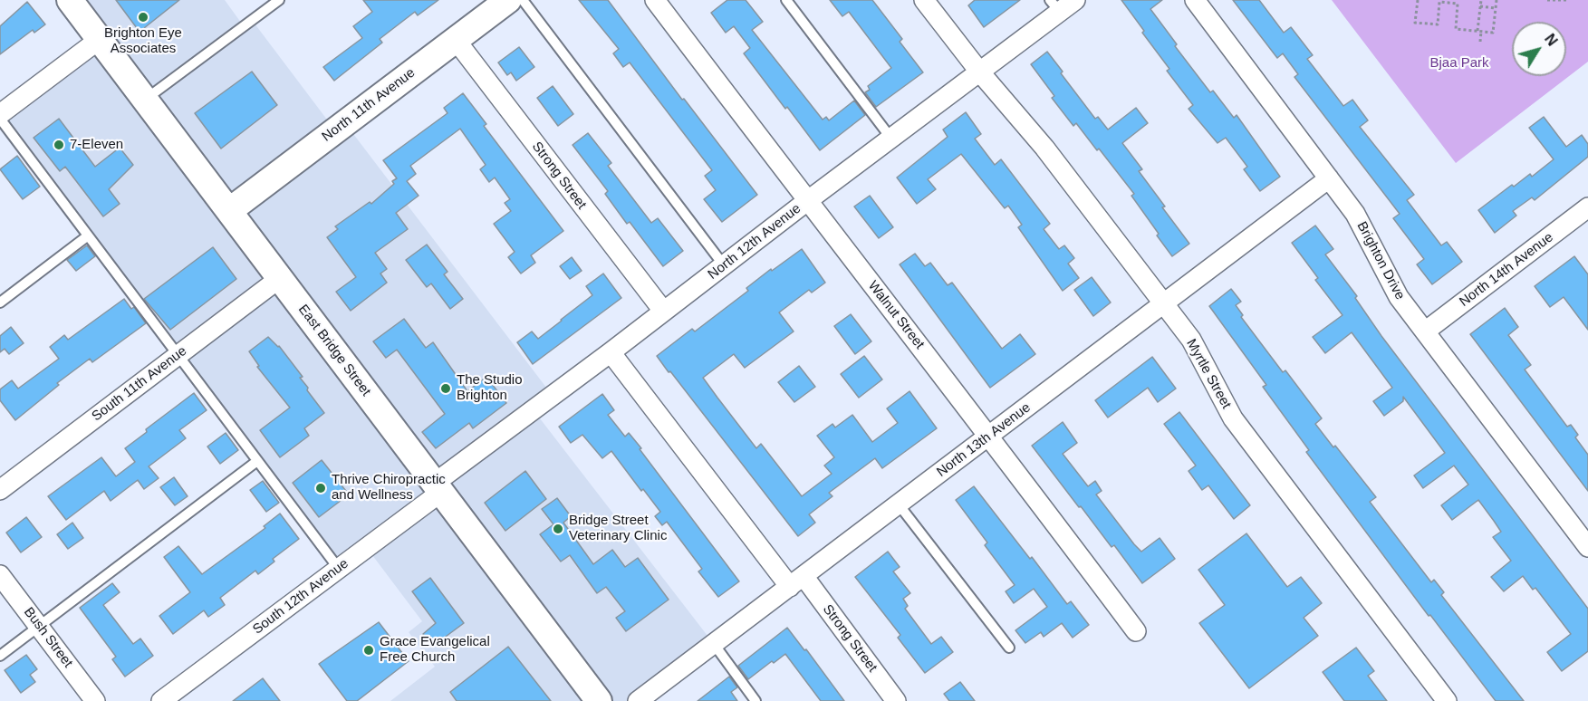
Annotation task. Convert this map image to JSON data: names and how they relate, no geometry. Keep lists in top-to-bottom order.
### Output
{
  "streets": {
    "main road": ["North 11th Avenue", "East Bridge Street"],
    "street": [
      "Strong Street",
      "North 12th Avenue",
      "Brighton Drive",
      "North 14th Avenue",
      "Walnut Street",
      "Myrtle Street",
      "South 11th Avenue",
      "North 13th Avenue",
      "South 12th Avenue",
      "Bush Street"
    ]
  },
  "crossings": [
    ["North 11th Avenue", "Strong Street"],
    ["North 11th Avenue", "East Bridge Street"],
    ["Strong Street", "North 12th Avenue"],
    ["Strong Street", "North 13th Avenue"],
    ["North 12th Avenue", "Walnut Street"],
    ["North 12th Avenue", "East Bridge Street"],
    ["North 12th Avenue", "Myrtle Street"],
    ["North 12th Avenue", "South 12th Avenue"],
    ["Brighton Drive", "North 14th Avenue"],
    ["Brighton Drive", "North 13th Avenue"],
    ["Walnut Street", "North 13th Avenue"],
    ["East Bridge Street", "South 11th Avenue"],
    ["East Bridge Street", "South 12th Avenue"],
    ["Myrtle Street", "North 13th Avenue"]
  ],
  "parks": ["Bjaa Park"],
  "places": [
    "Brighton Eye Associates",
    "7-Eleven",
    "The Studio Brighton",
    "Thrive Chiropractic and Wellness",
    "Bridge Street Veterinary Clinic",
    "Grace Evangelical Free Church"
  ],
  "north": "top right"
}
